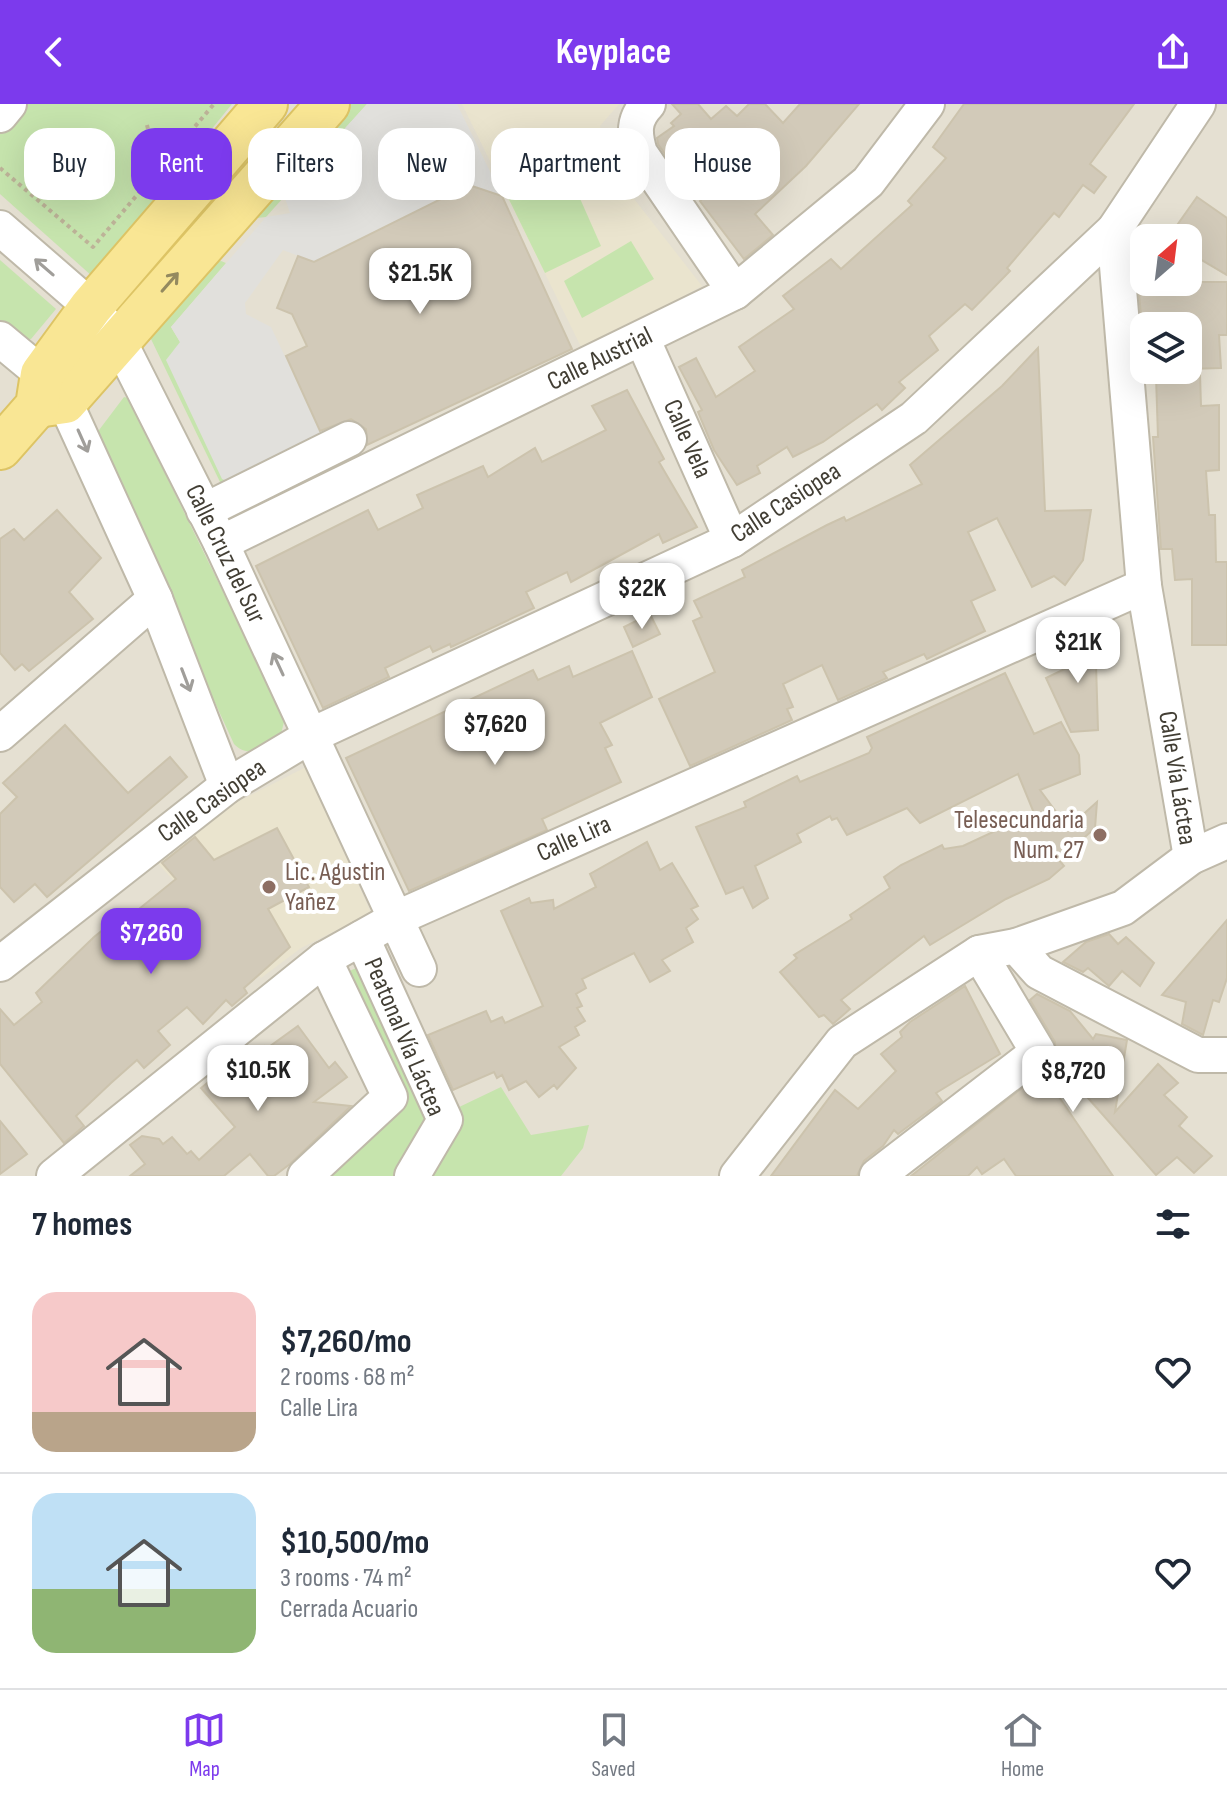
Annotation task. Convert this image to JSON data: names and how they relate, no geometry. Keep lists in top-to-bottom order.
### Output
{
  "streets": {
    "street": [
      "Calle Austrial",
      "Calle Vela",
      "Calle Casiopea",
      "Calle Cruz del Sur",
      "Calle Vía Láctea",
      "Calle Lira",
      "Peatonal Vía Láctea"
    ]
  },
  "crossings": [
    ["Calle Austrial", "Calle Vela"],
    ["Calle Austrial", "Calle Cruz del Sur"],
    ["Calle Vela", "Calle Casiopea"],
    ["Calle Casiopea", "Calle Cruz del Sur"],
    ["Calle Casiopea", "Calle Vía Láctea"],
    ["Calle Cruz del Sur", "Calle Lira"],
    ["Calle Vía Láctea", "Calle Lira"],
    ["Calle Lira", "Peatonal Vía Láctea"]
  ],
  "places": ["Telesecundaria Num. 27", "Lic. Agustin Yañez"],
  "north": "top right",
  "page": {
    "header": "Keyplace",
    "chip": [
      "Buy",
      "Rent",
      "Filters",
      "New",
      "Apartment",
      "House"
    ],
    "price": [
      "$21.5K",
      "$22K",
      "$21K",
      "$7,620",
      "$7,260",
      "$10.5K",
      "$8,720"
    ],
    "heading": "7 homes",
    "list": [
      {
        "name": "$7,260/mo",
        "note": "2 rooms · 68 m² · Calle Lira"
      },
      {
        "name": "$10,500/mo",
        "note": "3 rooms · 74 m² · Cerrada Acuario"
      }
    ],
    "tabs": ["Map", "Saved", "Home"]
  }
}
